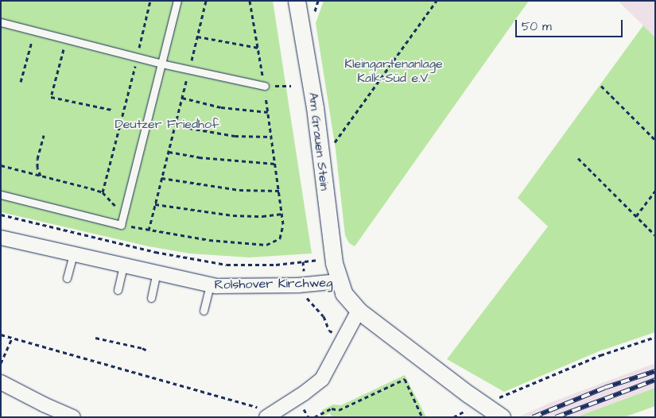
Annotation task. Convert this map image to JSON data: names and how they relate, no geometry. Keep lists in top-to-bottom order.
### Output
{
  "streets": {
    "street": ["Am Grauen Stein", "Rolshover Kirchweg"]
  },
  "crossings": [
    ["Am Grauen Stein", "Rolshover Kirchweg"]
  ],
  "parks": ["Kleingartenanlage Kalk-Süd e.V.", "Deutzer Friedhof"],
  "scale_bar": "50 m"
}
